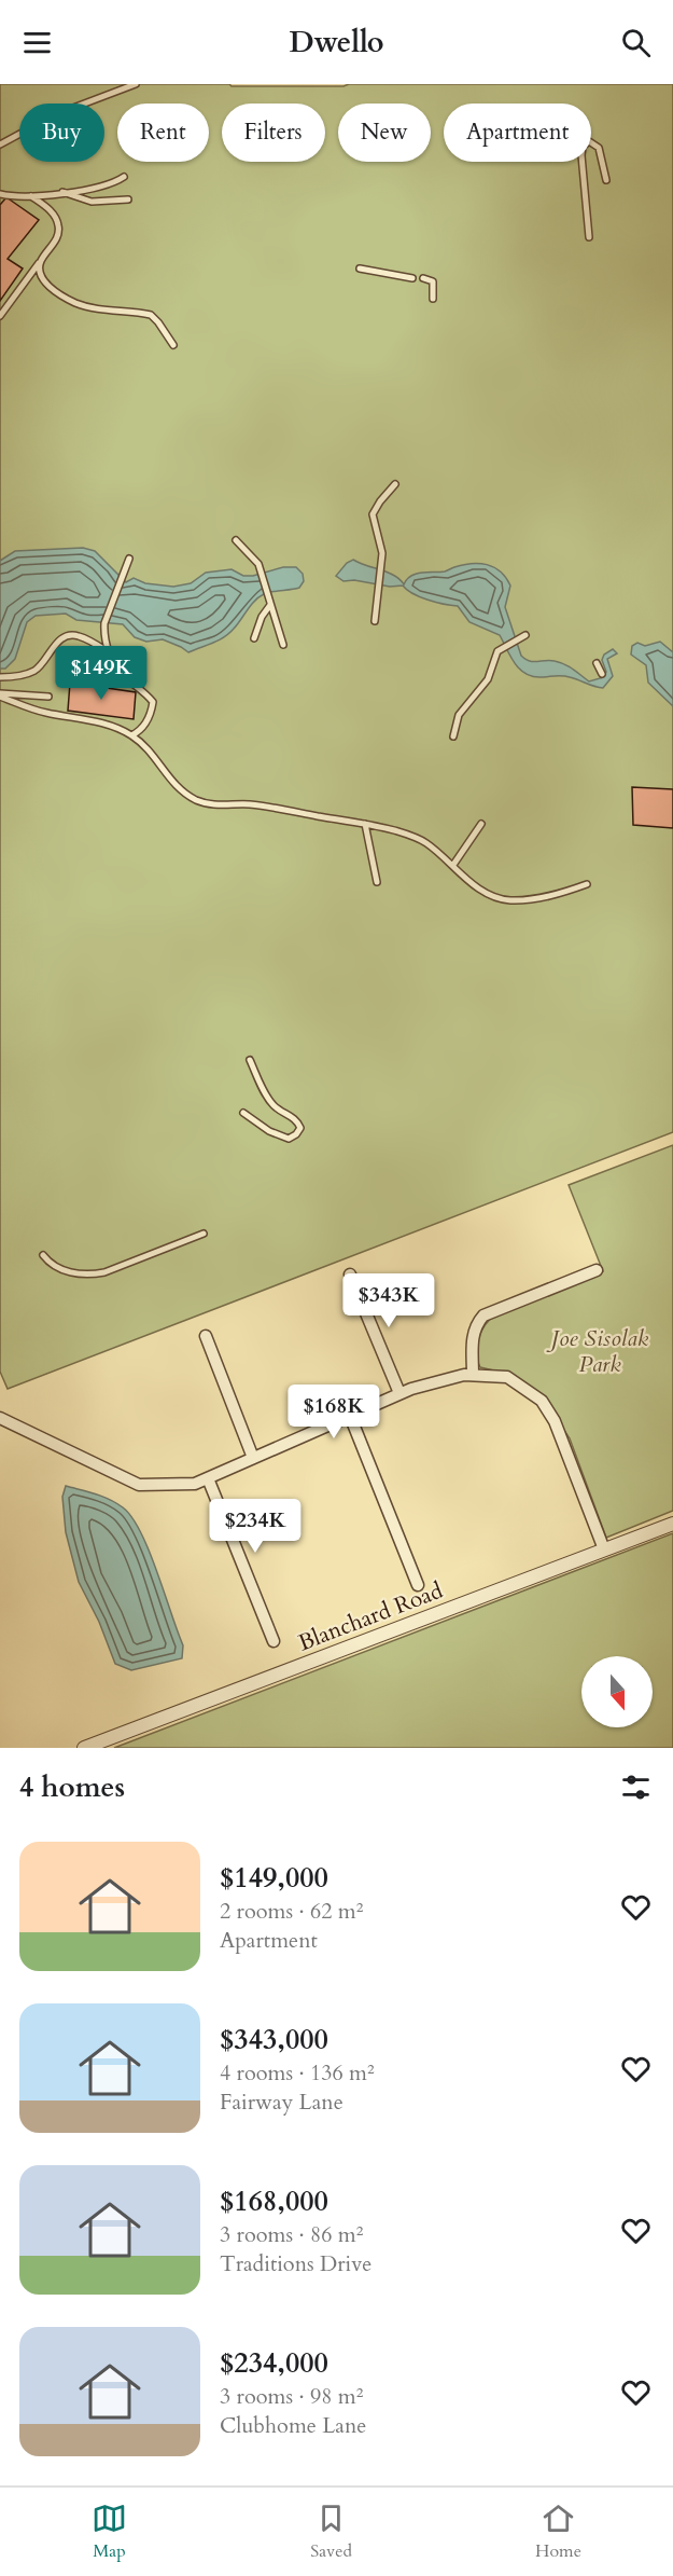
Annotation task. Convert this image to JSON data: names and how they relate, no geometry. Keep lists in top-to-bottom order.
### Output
{
  "streets": {
    "street": ["Blanchard Road"]
  },
  "parks": ["Joe Sisolak Park"],
  "north": "bottom",
  "page": {
    "header": "Dwello",
    "chip": [
      "Buy",
      "Rent",
      "Filters",
      "New",
      "Apartment"
    ],
    "price": [
      "$149K",
      "$343K",
      "$168K",
      "$234K"
    ],
    "heading": "4 homes",
    "list": [
      {
        "name": "$149,000",
        "note": "2 rooms · 62 m² · Apartment"
      },
      {
        "name": "$343,000",
        "note": "4 rooms · 136 m² · Fairway Lane"
      },
      {
        "name": "$168,000",
        "note": "3 rooms · 86 m² · Traditions Drive"
      },
      {
        "name": "$234,000",
        "note": "3 rooms · 98 m² · Clubhome Lane"
      }
    ],
    "tabs": ["Map", "Saved", "Home"]
  }
}
